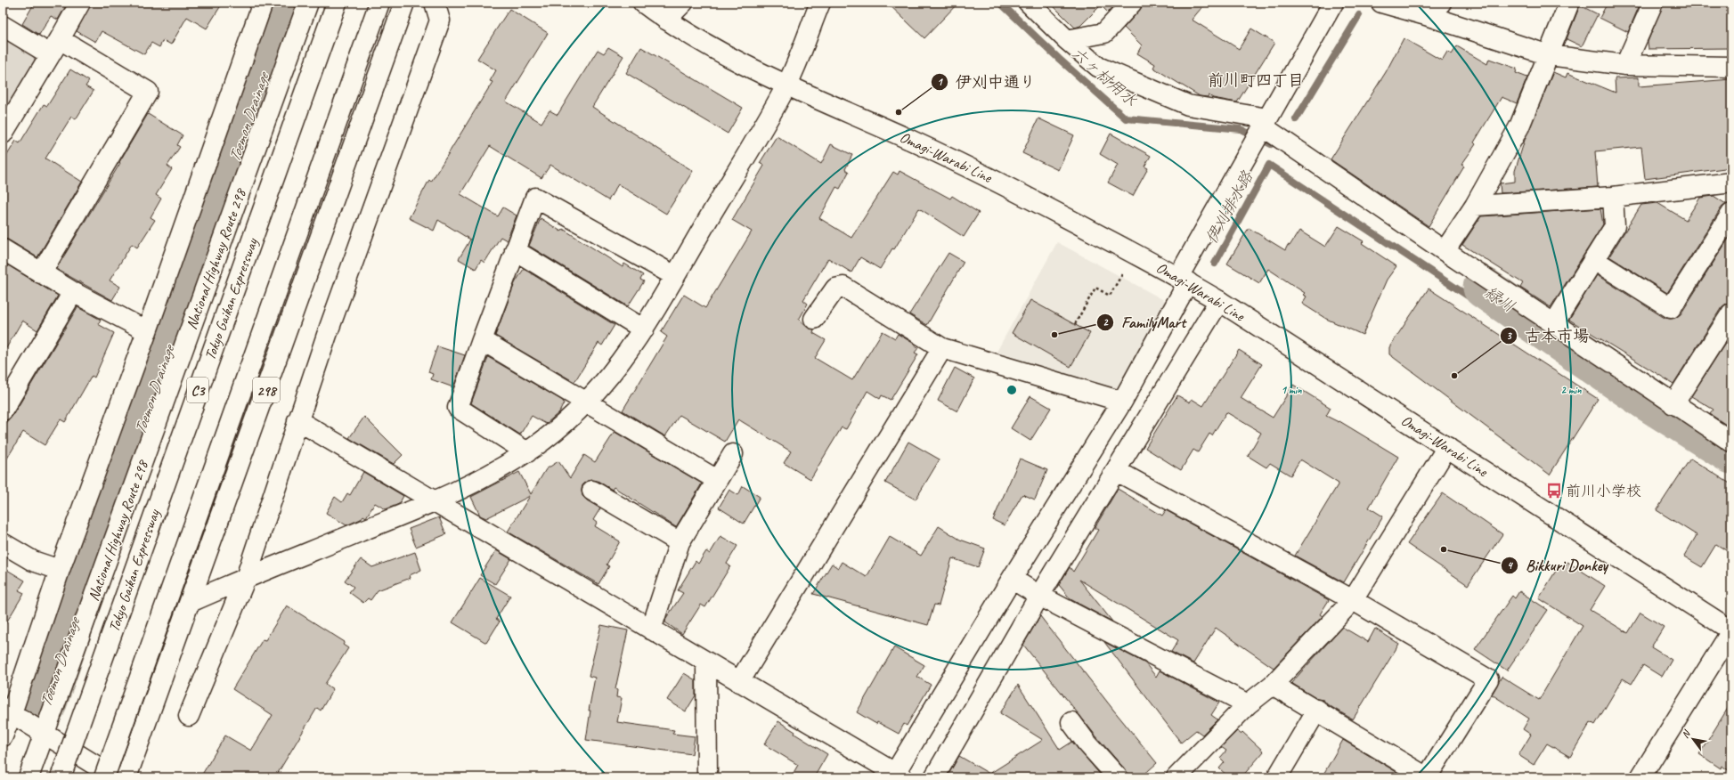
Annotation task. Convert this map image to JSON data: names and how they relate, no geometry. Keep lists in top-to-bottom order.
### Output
{
  "streets": {
    "main road": [
      "Omagi-Warabi Line",
      "National Highway Route 298",
      "Tokyo Gaikan Expressway",
      "C3",
      "298"
    ]
  },
  "districts": ["前川町四丁目"],
  "water": [
    "六ヶ村用水",
    "Toemon Drainage",
    "伊刈排水路",
    "緑川"
  ],
  "places": {
    "other": [
      "伊刈中通り",
      "FamilyMart",
      "古本市場",
      "Bikkuri Donkey"
    ],
    "bus stop": ["前川小学校"]
  },
  "north": "top left",
  "rings": ["1 min", "2 min"]
}
